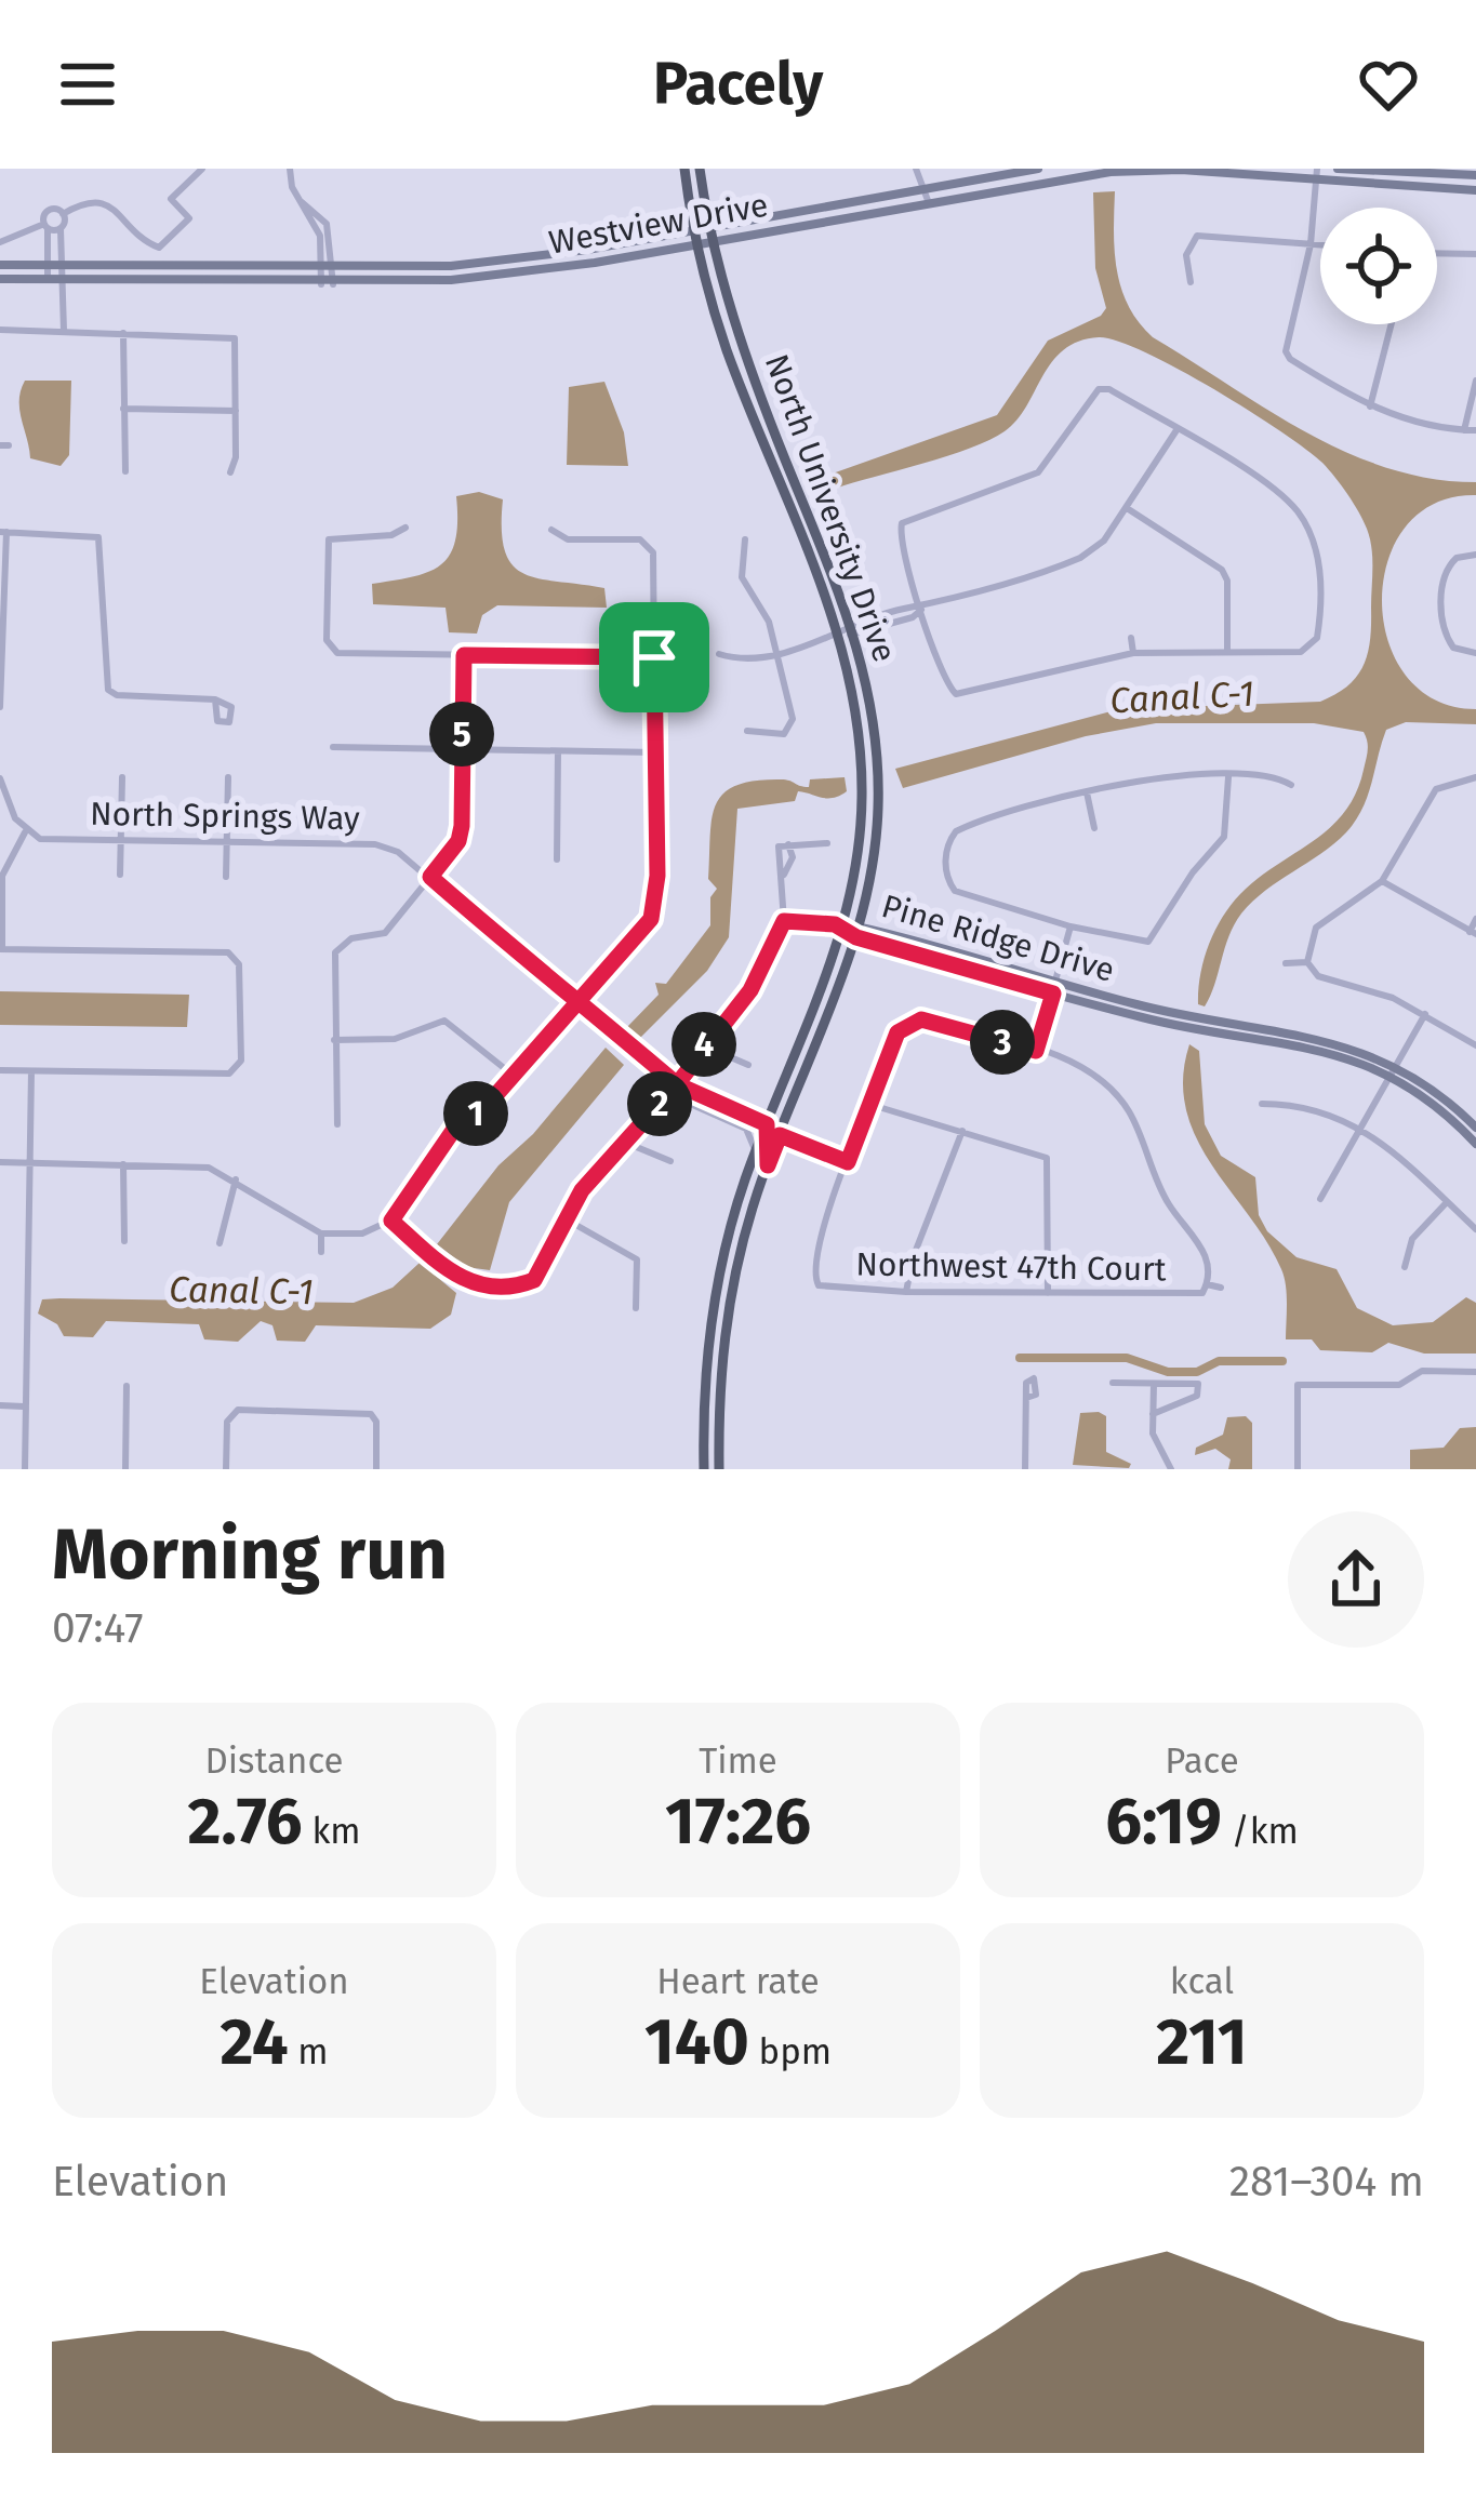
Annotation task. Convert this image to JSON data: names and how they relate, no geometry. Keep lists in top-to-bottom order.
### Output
{
  "streets": {
    "main road": ["North University Drive"],
    "street": [
      "Westview Drive",
      "North Springs Way",
      "Pine Ridge Drive",
      "Northwest 47th Court"
    ]
  },
  "crossings": [
    ["Westview Drive", "North University Drive"],
    ["North University Drive", "North Springs Way"],
    ["North University Drive", "Pine Ridge Drive"]
  ],
  "water": ["Canal C-1"],
  "page": {
    "header": "Pacely",
    "pins": [
      "5",
      "3",
      "4",
      "2",
      "1"
    ],
    "heading": ["Morning run", "07:47"],
    "stats": [
      ["Distance", "2.76 km"],
      ["Time", "17:26"],
      ["Pace", "6:19 /km"],
      ["Elevation", "24 m"],
      ["Heart rate", "140 bpm"],
      ["kcal", "211"]
    ],
    "chart": ["Elevation", "281–304 m"]
  }
}
